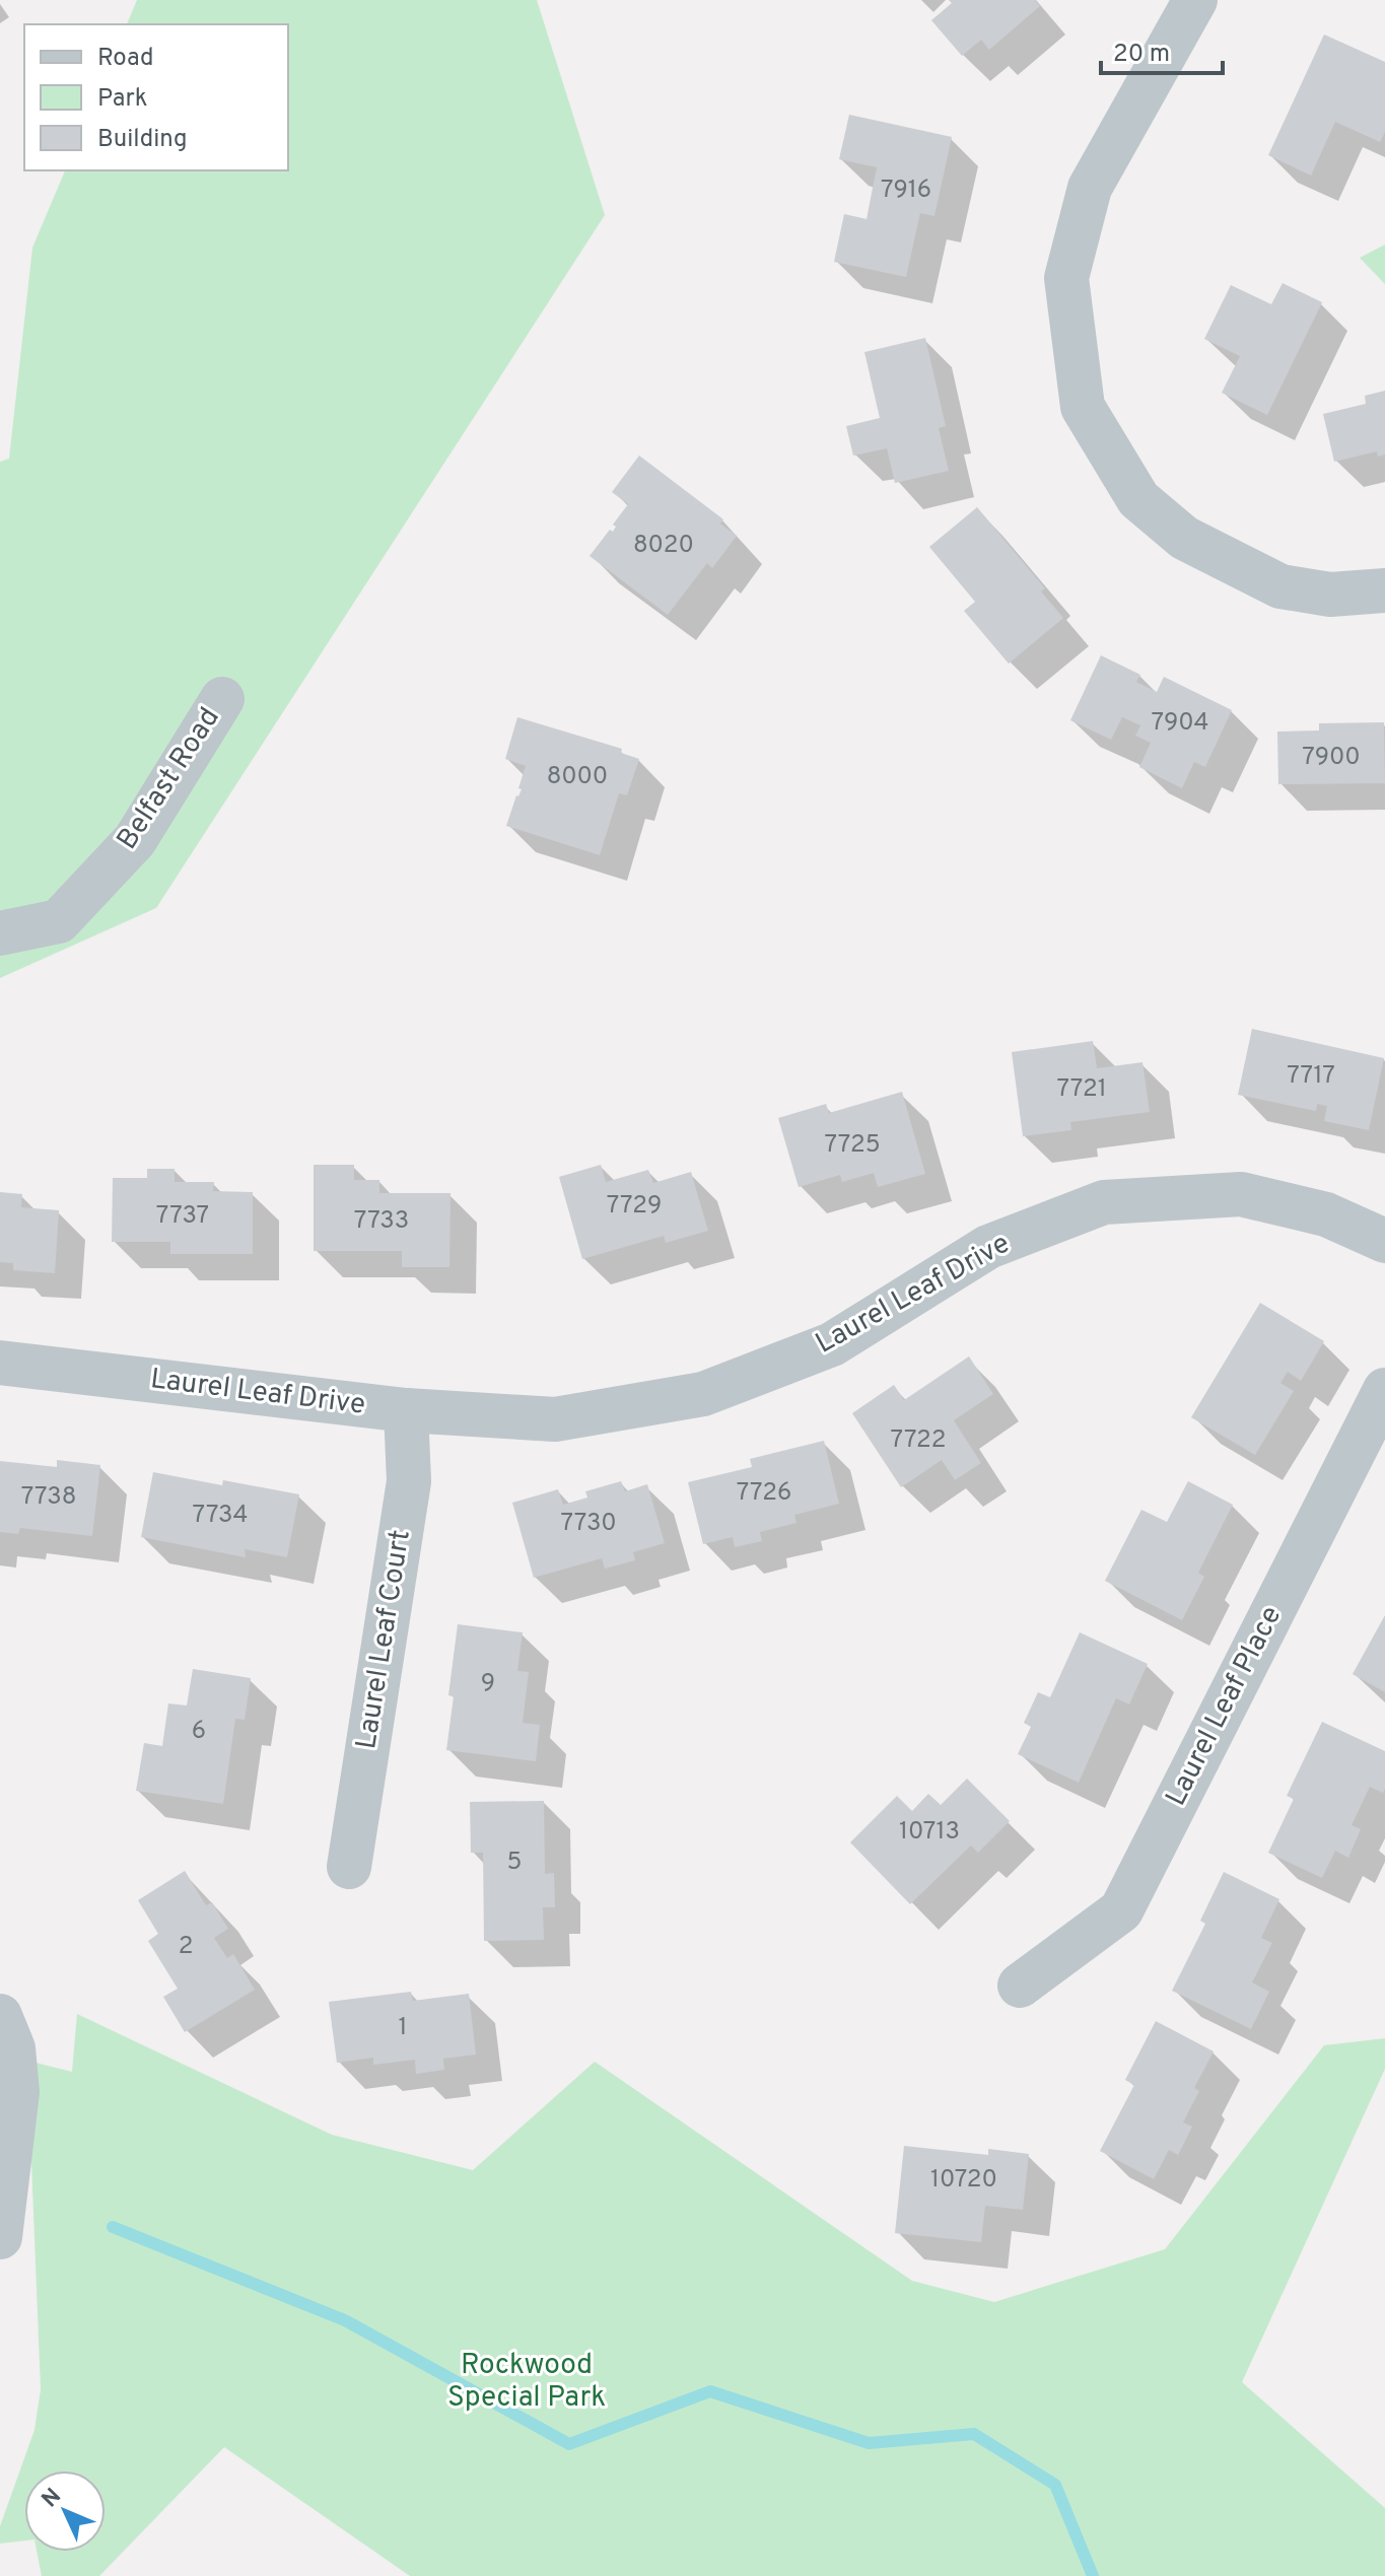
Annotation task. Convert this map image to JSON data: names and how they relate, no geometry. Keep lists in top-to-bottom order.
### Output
{
  "streets": {
    "street": [
      "Belfast Road",
      "Laurel Leaf Drive",
      "Laurel Leaf Court",
      "Laurel Leaf Place"
    ]
  },
  "crossings": [
    ["Laurel Leaf Drive", "Laurel Leaf Court"]
  ],
  "parks": ["Rockwood Special Park"],
  "house_numbers": [
    "7916",
    "8020",
    "7904",
    "7900",
    "8000",
    "7717",
    "7721",
    "7725",
    "7729",
    "7737",
    "7733",
    "7722",
    "7726",
    "7738",
    "7734",
    "7730",
    "9",
    "6",
    "10713",
    "5",
    "2",
    "1",
    "10720"
  ],
  "legend": ["Road", "Park", "Building"],
  "scale_bar": "20 m",
  "north": "top left"
}
